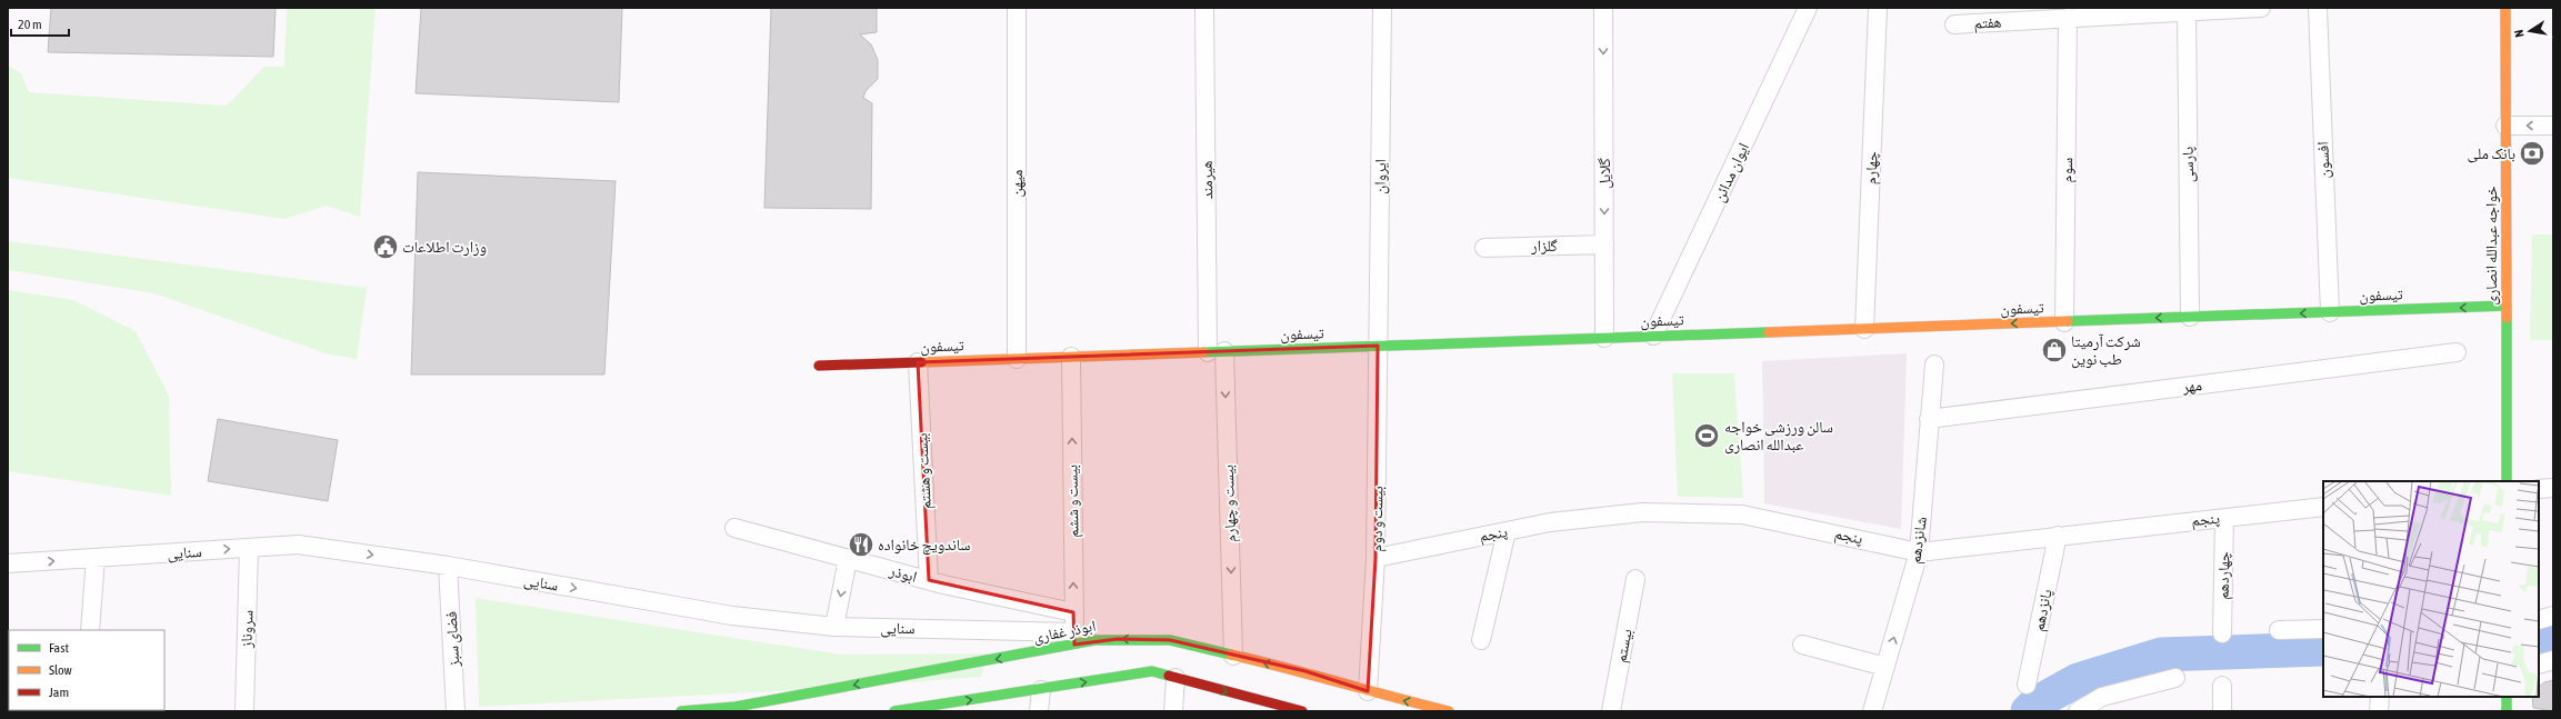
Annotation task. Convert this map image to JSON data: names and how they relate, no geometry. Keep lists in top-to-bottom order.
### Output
{
  "streets": {
    "main road": ["خواجه عبدالله انصاری", "تیسفون", "ابوذر غفاری"],
    "street": [
      "هفتم",
      "افسون",
      "پارسی",
      "چهارم",
      "سوم",
      "ایوان مدائن",
      "گلایل",
      "ایروان",
      "هیرمند",
      "میهن",
      "گلزار",
      "مهر",
      "بیست و هشتم",
      "بیست و ششم",
      "بیست و چهارم",
      "بیست و دوم",
      "پنجم",
      "شانزدهم",
      "سنایی",
      "ابوذر",
      "چهاردهم",
      "پانزدهم",
      "سروناز",
      "فضای سبز",
      "بیستم"
    ]
  },
  "crossings": [
    ["هفتم", "پارسی"],
    ["هفتم", "سوم"],
    ["افسون", "تیسفون"],
    ["پارسی", "تیسفون"],
    ["چهارم", "تیسفون"],
    ["سوم", "تیسفون"],
    ["ایوان مدائن", "تیسفون"],
    ["گلایل", "گلزار"],
    ["گلایل", "تیسفون"],
    ["ایروان", "تیسفون"],
    ["ایروان", "بیست و دوم"],
    ["هیرمند", "تیسفون"],
    ["هیرمند", "بیست و چهارم"],
    ["میهن", "تیسفون"],
    ["خواجه عبدالله انصاری", "تیسفون"],
    ["تیسفون", "بیست و هشتم"],
    ["تیسفون", "بیست و ششم"],
    ["تیسفون", "بیست و چهارم"],
    ["تیسفون", "بیست و دوم"],
    ["مهر", "شانزدهم"],
    ["بیست و هشتم", "ابوذر"],
    ["بیست و ششم", "سنایی"],
    ["بیست و ششم", "ابوذر"],
    ["بیست و ششم", "ابوذر غفاری"],
    ["بیست و چهارم", "ابوذر غفاری"],
    ["بیست و دوم", "پنجم"],
    ["بیست و دوم", "ابوذر غفاری"],
    ["پنجم", "شانزدهم"],
    ["پنجم", "چهاردهم"],
    ["پنجم", "پانزدهم"],
    ["سنایی", "سروناز"],
    ["سنایی", "ابوذر غفاری"],
    ["سنایی", "فضای سبز"]
  ],
  "one_way": [
    "گلایل",
    "تیسفون",
    "بیست و ششم",
    "بیست و چهارم",
    "سنایی"
  ],
  "places": {
    "bank": ["بانک ملی"],
    "public building": ["وزارت اطلاعات"],
    "shop": ["شرکت آرمیتا طب نوین"],
    "sports": ["سالن ورزشی خواجه عبدالله انصاری"],
    "restaurant": ["ساندویچ خانواده"]
  },
  "legend": ["Fast", "Slow", "Jam"],
  "scale_bar": "20 m",
  "north": "left"
}
